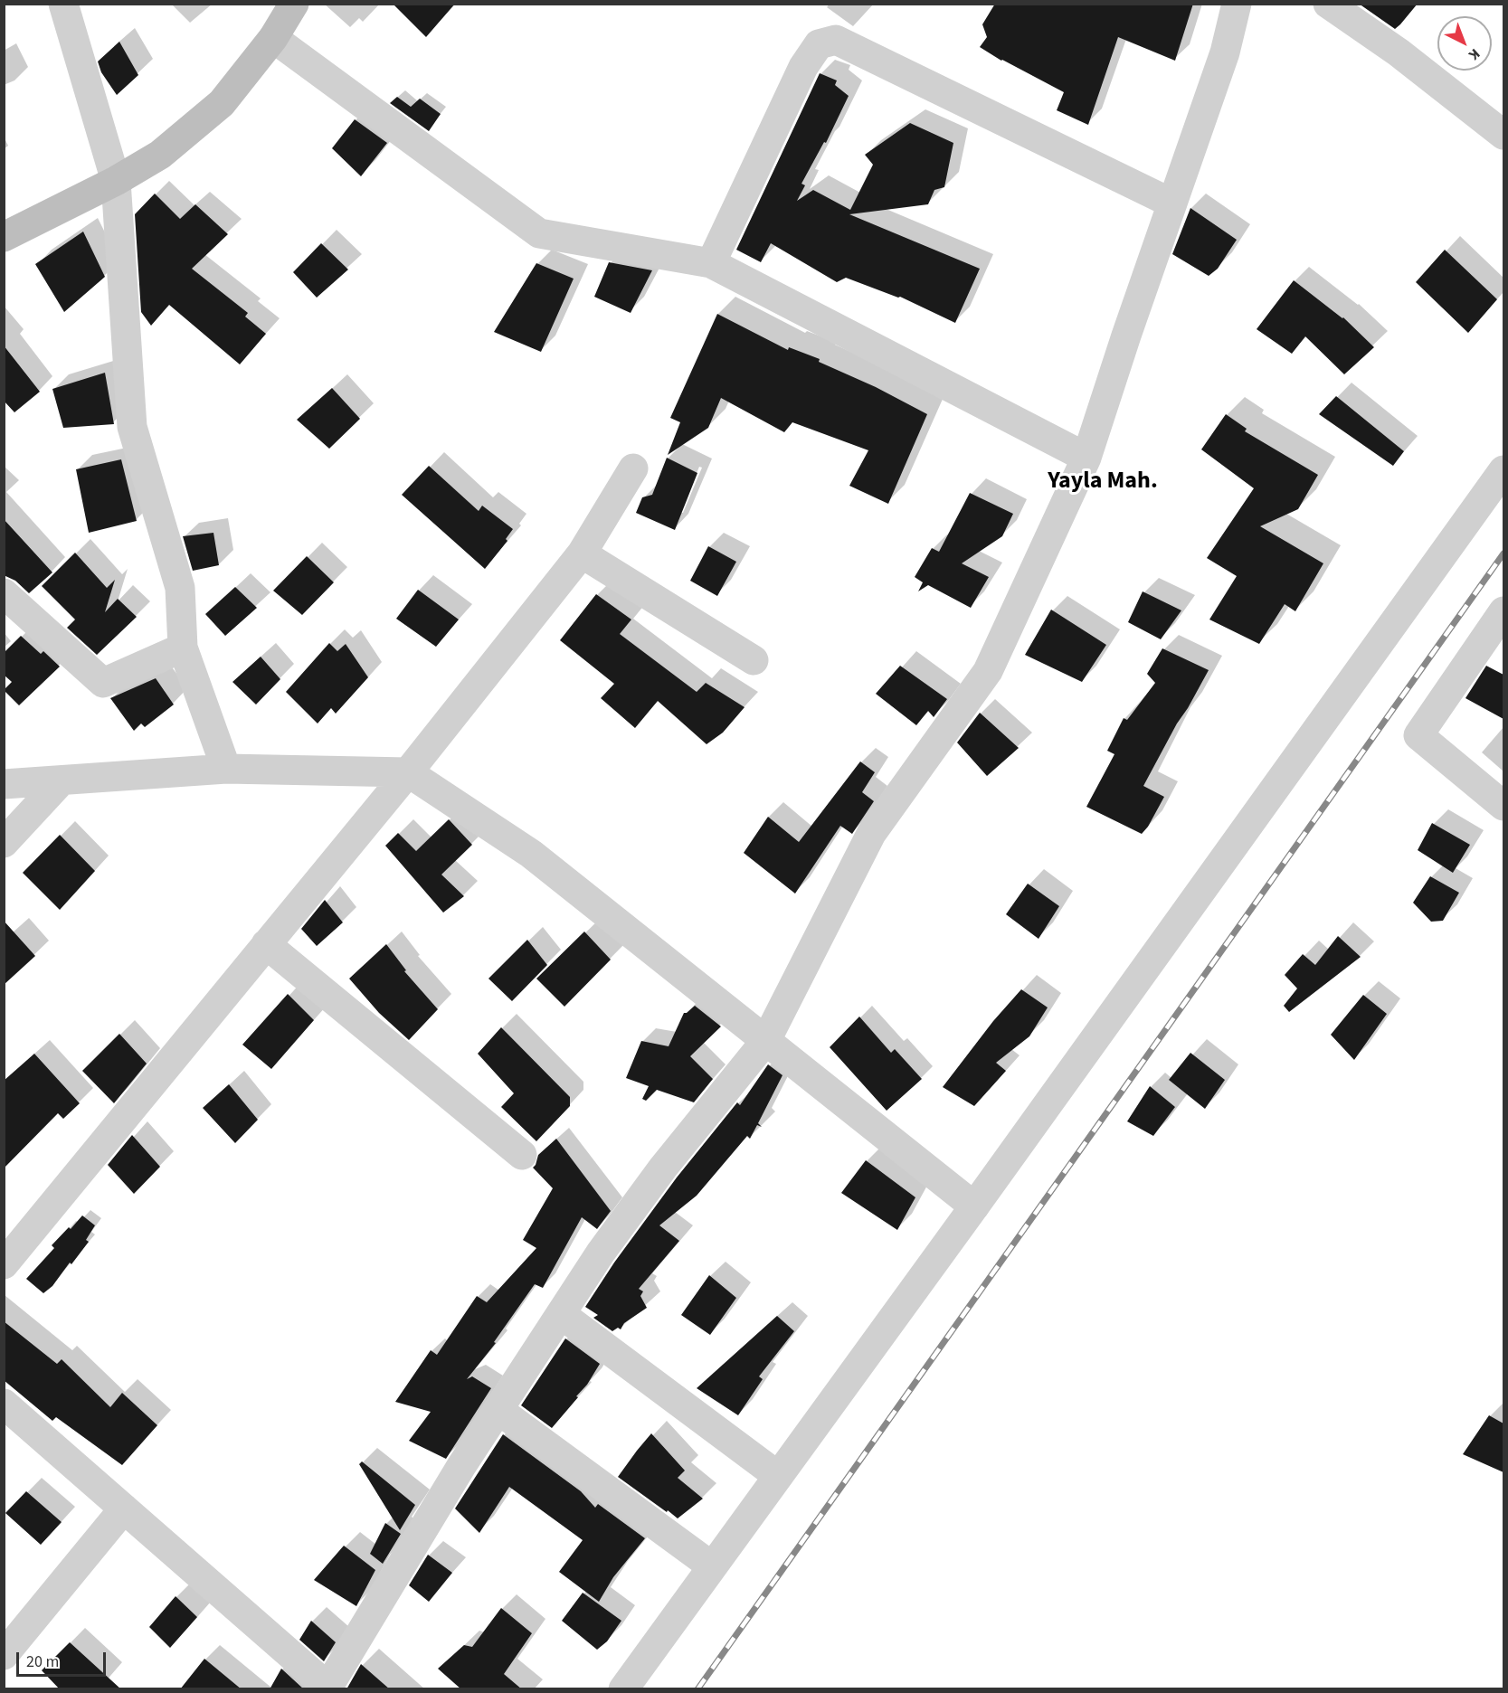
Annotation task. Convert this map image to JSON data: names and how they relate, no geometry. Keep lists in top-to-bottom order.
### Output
{
  "districts": ["Yayla Mah."],
  "scale_bar": "20 m",
  "north": "bottom right"
}
